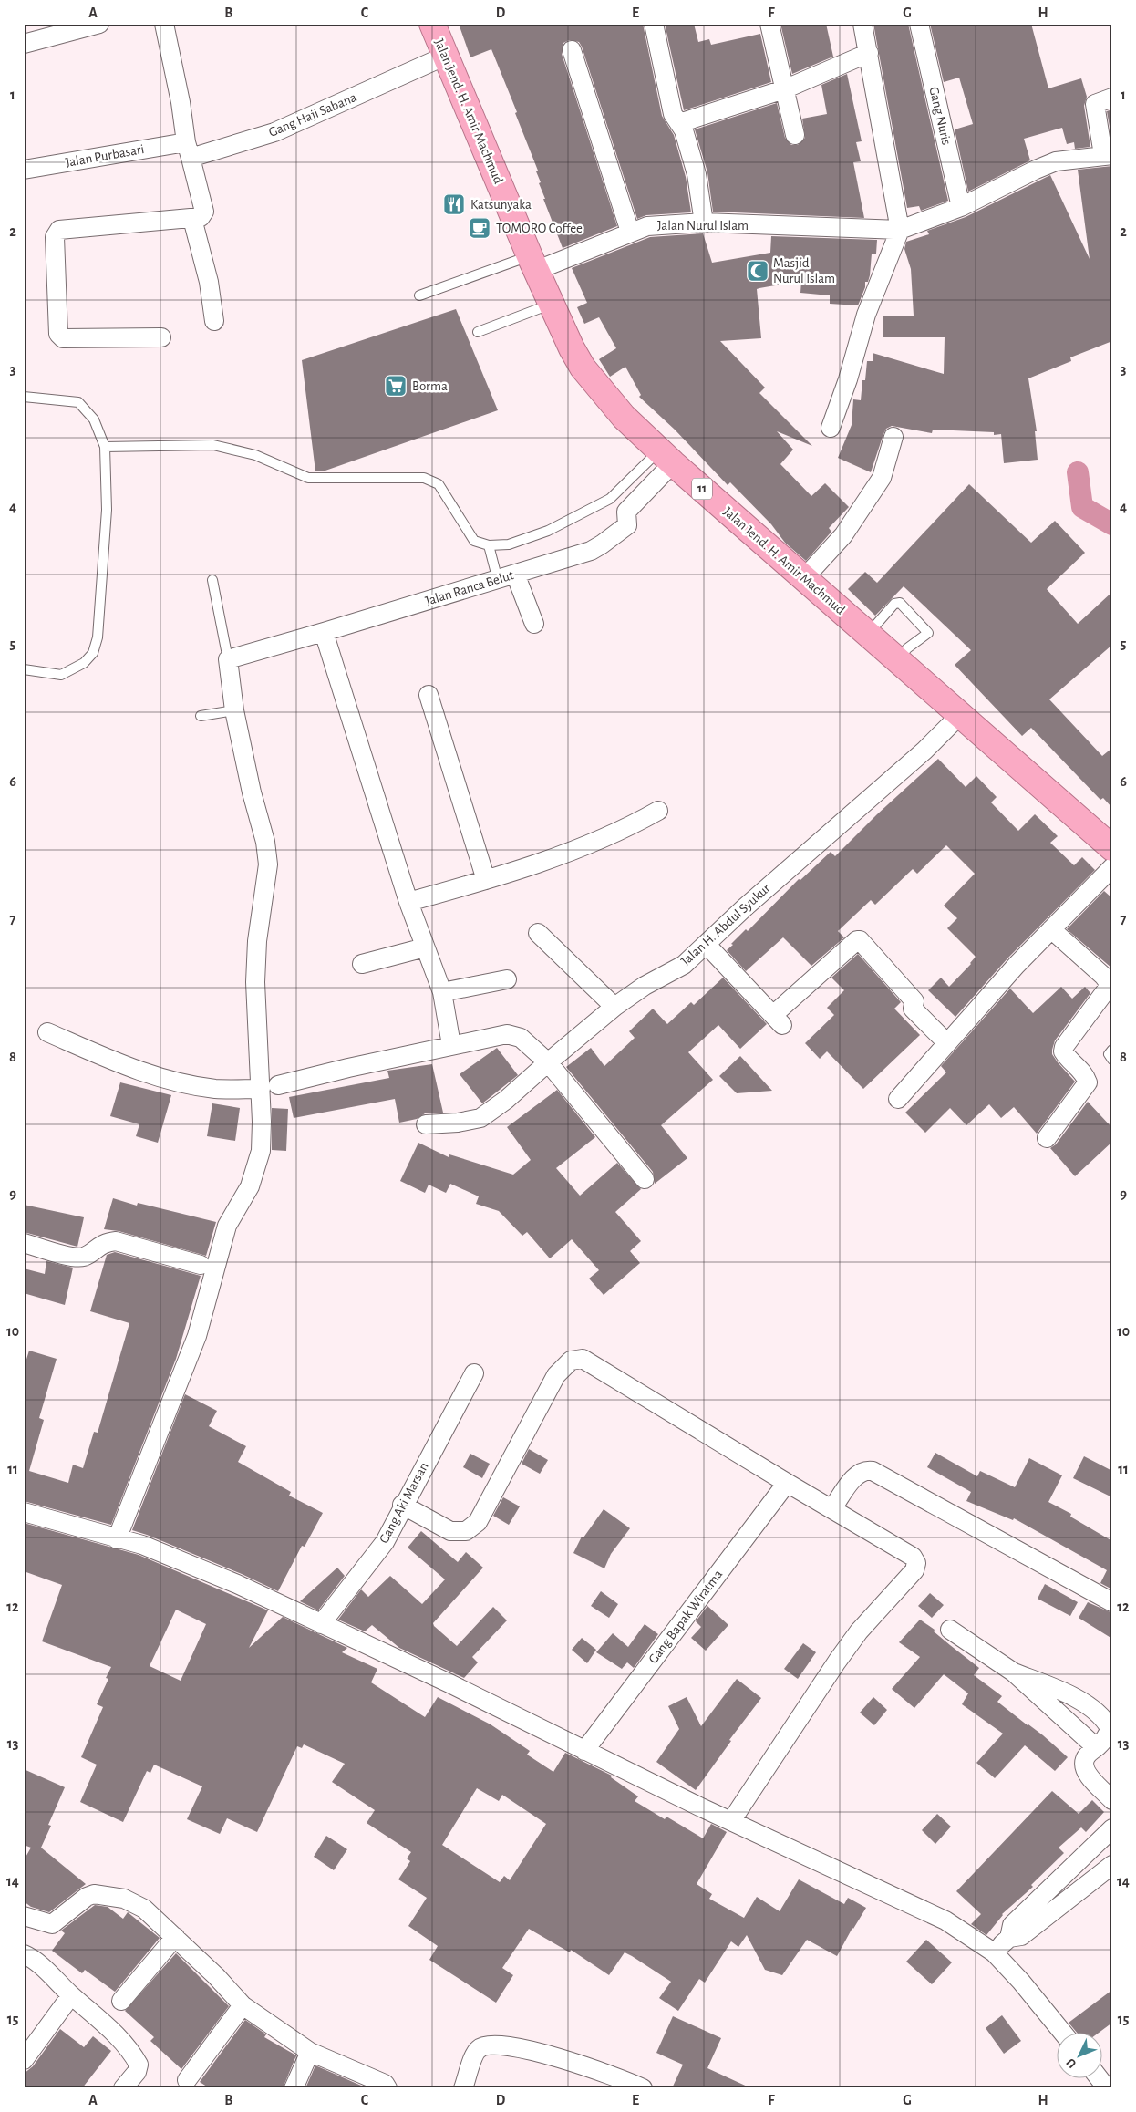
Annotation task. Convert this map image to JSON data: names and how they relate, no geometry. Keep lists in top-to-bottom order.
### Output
{
  "streets": {
    "highway": ["Jalan Jend. H. Amir Machmud", "11"],
    "street": [
      "Gang Haji Sabana",
      "Gang Nuris",
      "Jalan Purbasari",
      "Jalan Nurul Islam",
      "Jalan Ranca Belut",
      "Jalan H. Abdul Syukur",
      "Gang Aki Marsan",
      "Gang Bapak Wiratma"
    ]
  },
  "crossings": [
    ["Jalan Jend. H. Amir Machmud", "Gang Haji Sabana"],
    ["Jalan Jend. H. Amir Machmud", "Jalan Nurul Islam"],
    ["Jalan Jend. H. Amir Machmud", "Jalan Ranca Belut"],
    ["Jalan Jend. H. Amir Machmud", "Jalan H. Abdul Syukur"],
    ["Gang Haji Sabana", "Jalan Purbasari"]
  ],
  "places": {
    "restaurant": ["Katsunyaka"],
    "cafe": ["TOMORO Coffee"],
    "mosque": ["Masjid Nurul Islam"],
    "supermarket": ["Borma"]
  },
  "north": "bottom left",
  "grid": {
    "columns": [
      "A",
      "B",
      "C",
      "D",
      "E",
      "F",
      "G",
      "H"
    ],
    "rows": [
      "1",
      "2",
      "3",
      "4",
      "5",
      "6",
      "7",
      "8",
      "9",
      "10",
      "11",
      "12",
      "13",
      "14",
      "15"
    ]
  }
}
